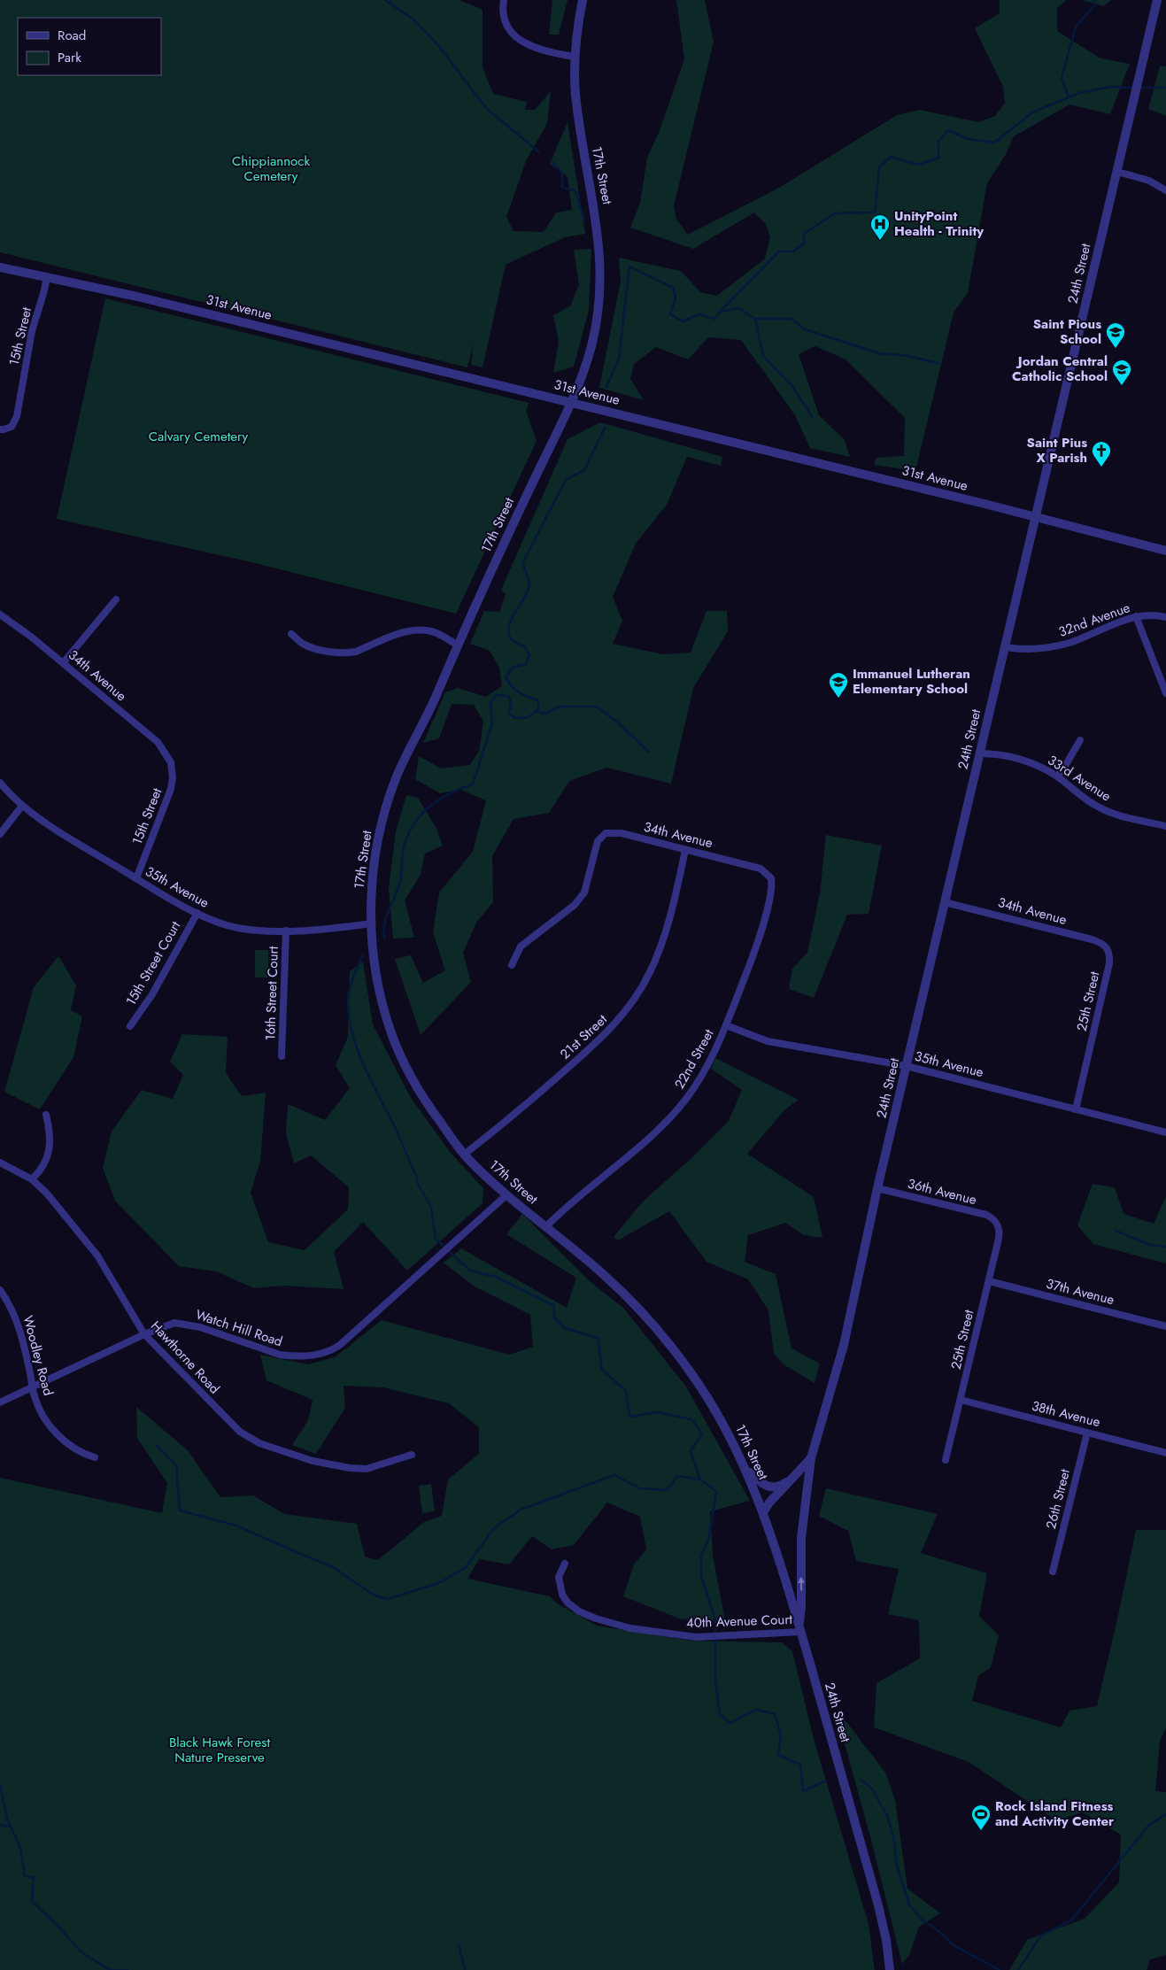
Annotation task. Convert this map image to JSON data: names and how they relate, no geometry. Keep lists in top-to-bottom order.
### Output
{
  "streets": {
    "street": [
      "17th Street",
      "24th Street",
      "31st Avenue",
      "15th Street",
      "32nd Avenue",
      "34th Avenue",
      "33rd Avenue",
      "35th Avenue",
      "15th Street Court",
      "16th Street Court",
      "25th Street",
      "21st Street",
      "22nd Street",
      "36th Avenue",
      "37th Avenue",
      "Watch Hill Road",
      "Woodley Road",
      "Hawthorne Road",
      "38th Avenue",
      "26th Street",
      "40th Avenue Court"
    ]
  },
  "crossings": [
    ["17th Street", "24th Street"],
    ["17th Street", "31st Avenue"],
    ["17th Street", "35th Avenue"],
    ["17th Street", "21st Street"],
    ["17th Street", "22nd Street"],
    ["17th Street", "Watch Hill Road"],
    ["17th Street", "40th Avenue Court"],
    ["24th Street", "31st Avenue"],
    ["24th Street", "32nd Avenue"],
    ["24th Street", "34th Avenue"],
    ["24th Street", "33rd Avenue"],
    ["24th Street", "35th Avenue"],
    ["24th Street", "36th Avenue"],
    ["24th Street", "40th Avenue Court"],
    ["31st Avenue", "15th Street"],
    ["15th Street", "34th Avenue"],
    ["15th Street", "35th Avenue"],
    ["34th Avenue", "25th Street"],
    ["34th Avenue", "21st Street"],
    ["34th Avenue", "22nd Street"],
    ["35th Avenue", "15th Street Court"],
    ["35th Avenue", "16th Street Court"],
    ["35th Avenue", "25th Street"],
    ["35th Avenue", "22nd Street"],
    ["25th Street", "36th Avenue"],
    ["25th Street", "37th Avenue"],
    ["25th Street", "38th Avenue"],
    ["Watch Hill Road", "Woodley Road"],
    ["Watch Hill Road", "Hawthorne Road"],
    ["38th Avenue", "26th Street"]
  ],
  "parks": ["Chippiannock Cemetery", "Calvary Cemetery", "Black Hawk Forest Nature Preserve"],
  "places": {
    "hospital": ["UnityPoint Health - Trinity"],
    "school or university": ["Saint Pious School", "Jordan Central Catholic School", "Immanuel Lutheran Elementary School"],
    "church": ["Saint Pius X Parish"],
    "sports": ["Rock Island Fitness and Activity Center"]
  },
  "legend": ["Road", "Park"]
}
